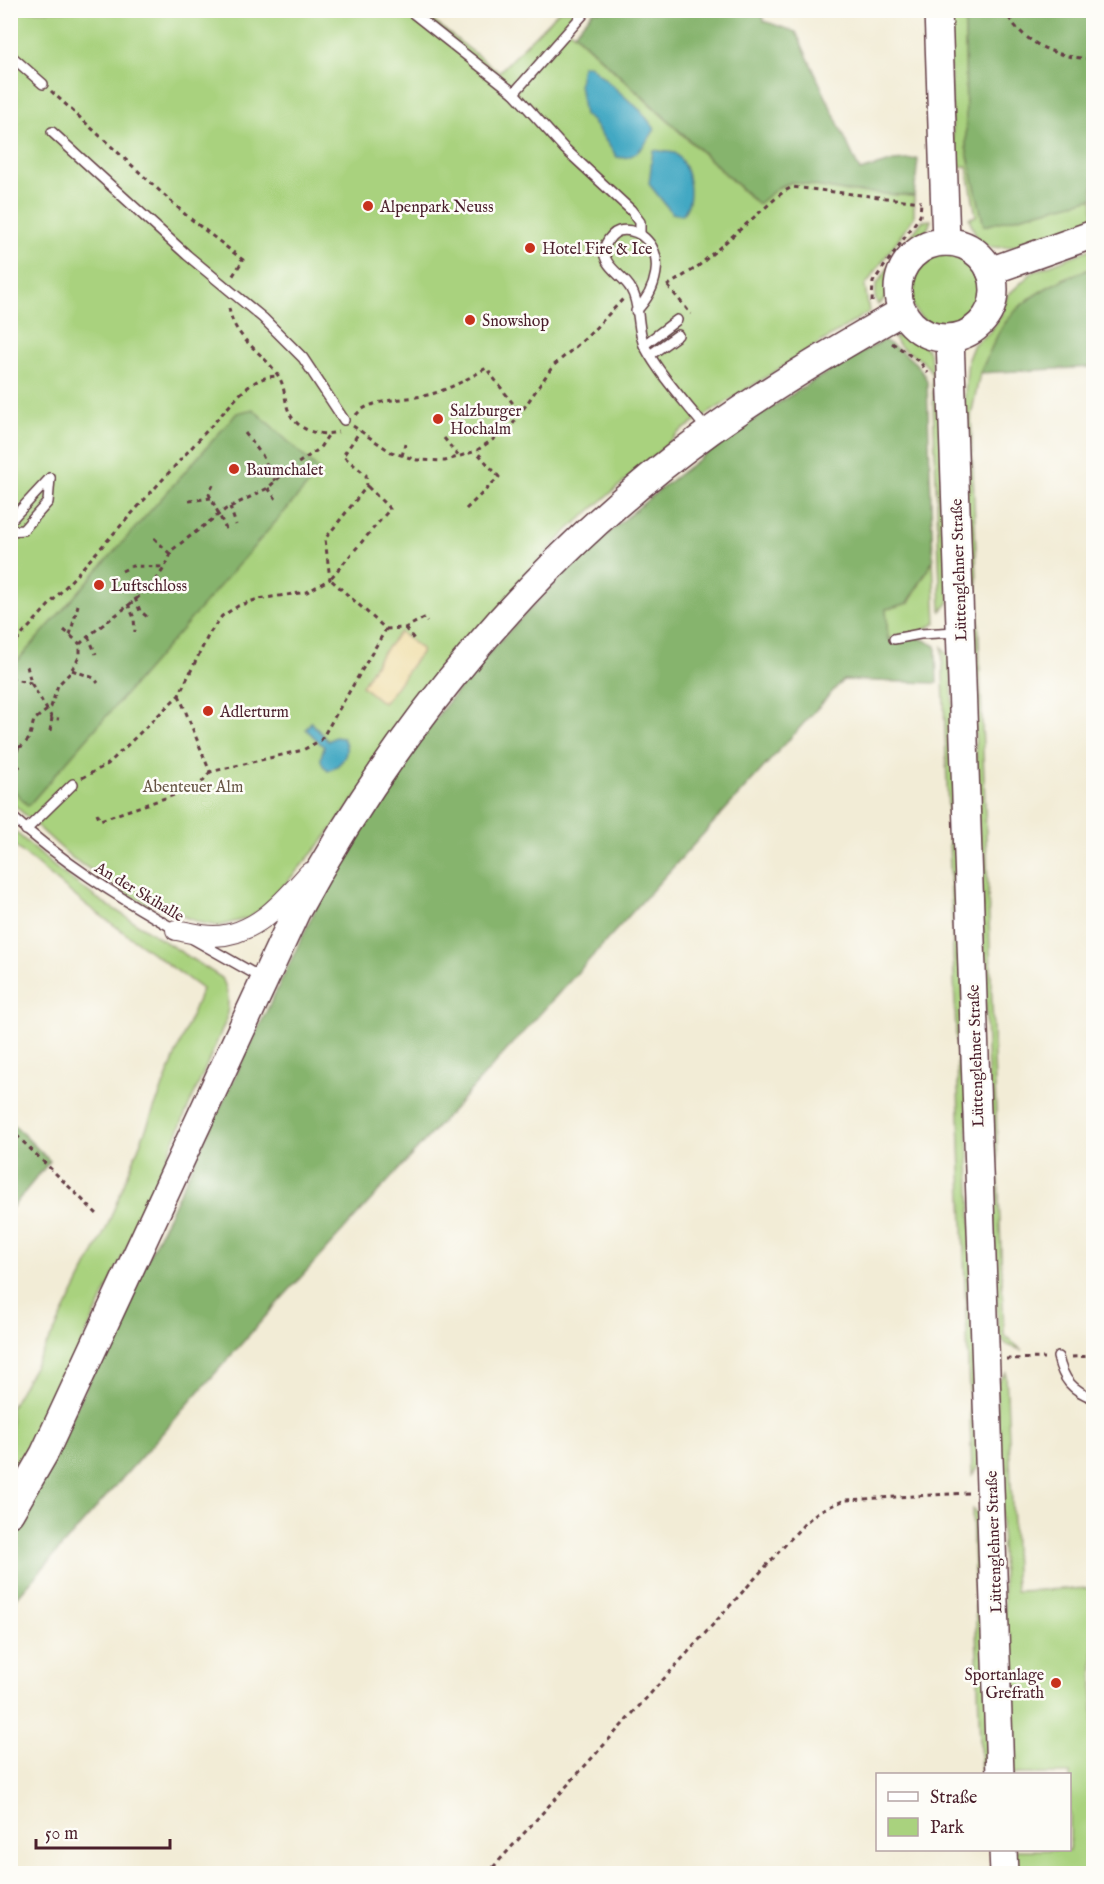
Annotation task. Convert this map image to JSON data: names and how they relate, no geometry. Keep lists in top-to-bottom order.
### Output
{
  "streets": {
    "main road": ["Lüttenglehner Straße"],
    "lane": ["An der Skihalle"]
  },
  "parks": ["Abenteuer Alm"],
  "places": [
    "Alpenpark Neuss",
    "Hotel Fire & Ice",
    "Snowshop",
    "Salzburger Hochalm",
    "Baumchalet",
    "Luftschloss",
    "Adlerturm",
    "Sportanlage Grefrath"
  ],
  "legend": ["Straße", "Park"],
  "scale_bar": "50 m"
}
